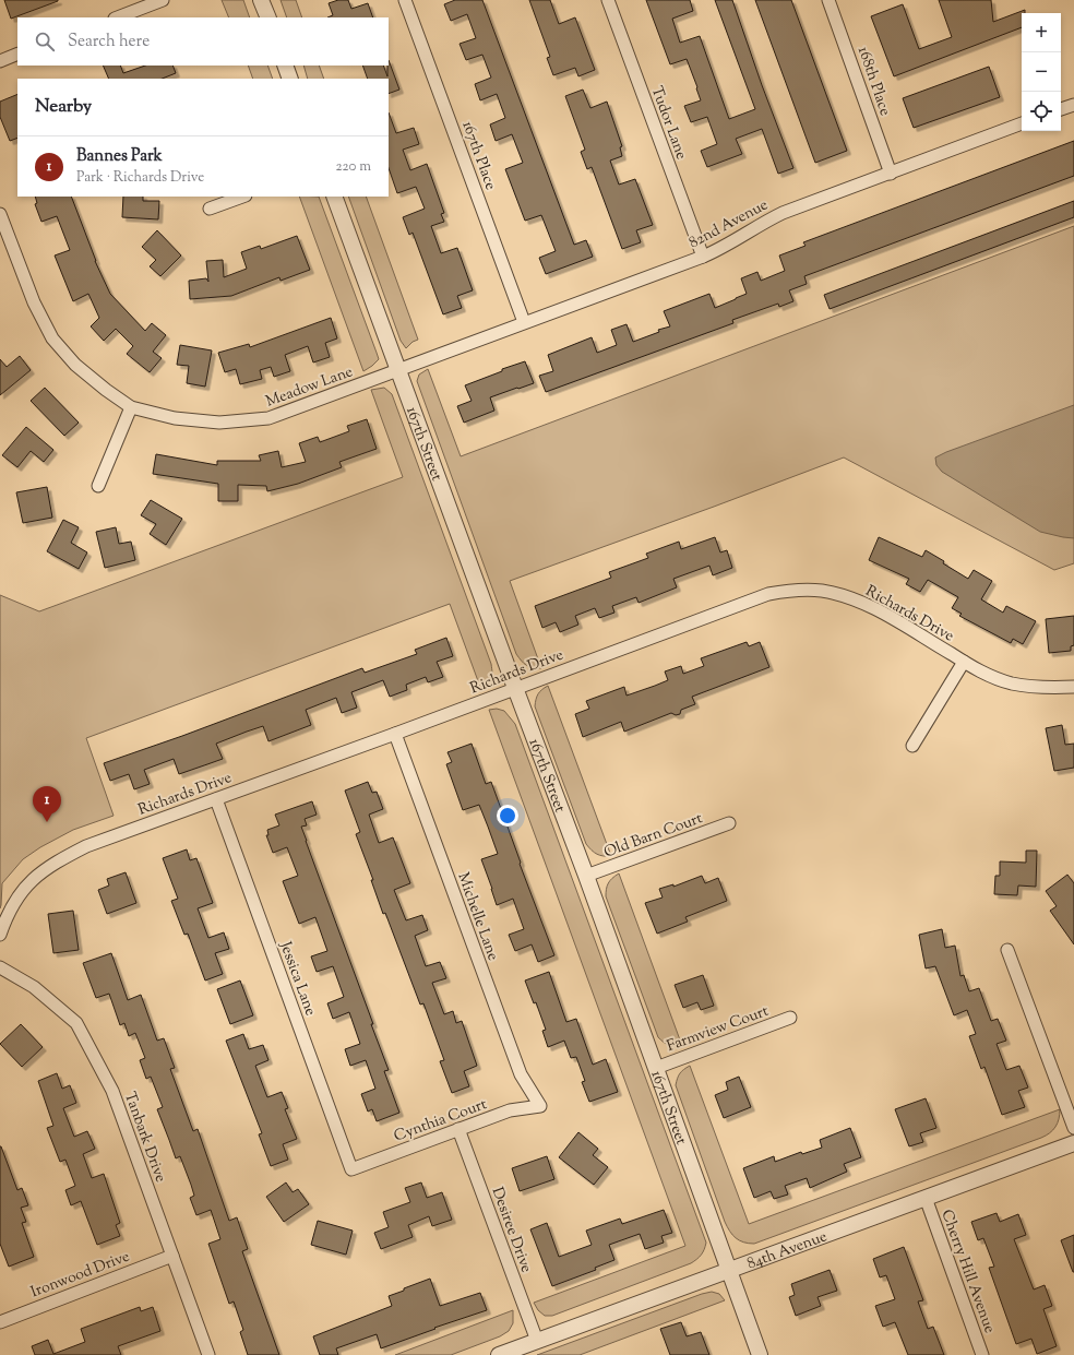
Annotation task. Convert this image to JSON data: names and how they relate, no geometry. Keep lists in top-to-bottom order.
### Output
{
  "streets": {
    "street": [
      "168th Place",
      "Tudor Lane",
      "167th Place",
      "82nd Avenue",
      "Meadow Lane",
      "167th Street",
      "Richards Drive",
      "Old Barn Court",
      "Michelle Lane",
      "Jessica Lane",
      "Farmview Court",
      "Cynthia Court",
      "Tanbark Drive",
      "Desiree Drive",
      "84th Avenue",
      "Cherry Hill Avenue",
      "Ironwood Drive"
    ]
  },
  "crossings": [
    ["168th Place", "82nd Avenue"],
    ["Tudor Lane", "82nd Avenue"],
    ["167th Place", "82nd Avenue"],
    ["82nd Avenue", "Meadow Lane"],
    ["82nd Avenue", "167th Street"],
    ["Meadow Lane", "167th Street"],
    ["167th Street", "Richards Drive"],
    ["167th Street", "Old Barn Court"],
    ["167th Street", "Farmview Court"],
    ["167th Street", "84th Avenue"],
    ["Richards Drive", "Michelle Lane"],
    ["Richards Drive", "Jessica Lane"],
    ["Michelle Lane", "Cynthia Court"],
    ["Jessica Lane", "Cynthia Court"],
    ["Cynthia Court", "Desiree Drive"],
    ["Tanbark Drive", "Ironwood Drive"],
    ["Desiree Drive", "84th Avenue"],
    ["84th Avenue", "Cherry Hill Avenue"]
  ],
  "page": {
    "map_buttons": ["+", "−"],
    "search": "Search here",
    "heading": "Nearby",
    "list": [
      {
        "mark": "1",
        "name": "Bannes Park",
        "note": "Park · Richards Drive",
        "value": "220 m"
      }
    ],
    "pins": "1"
  }
}
